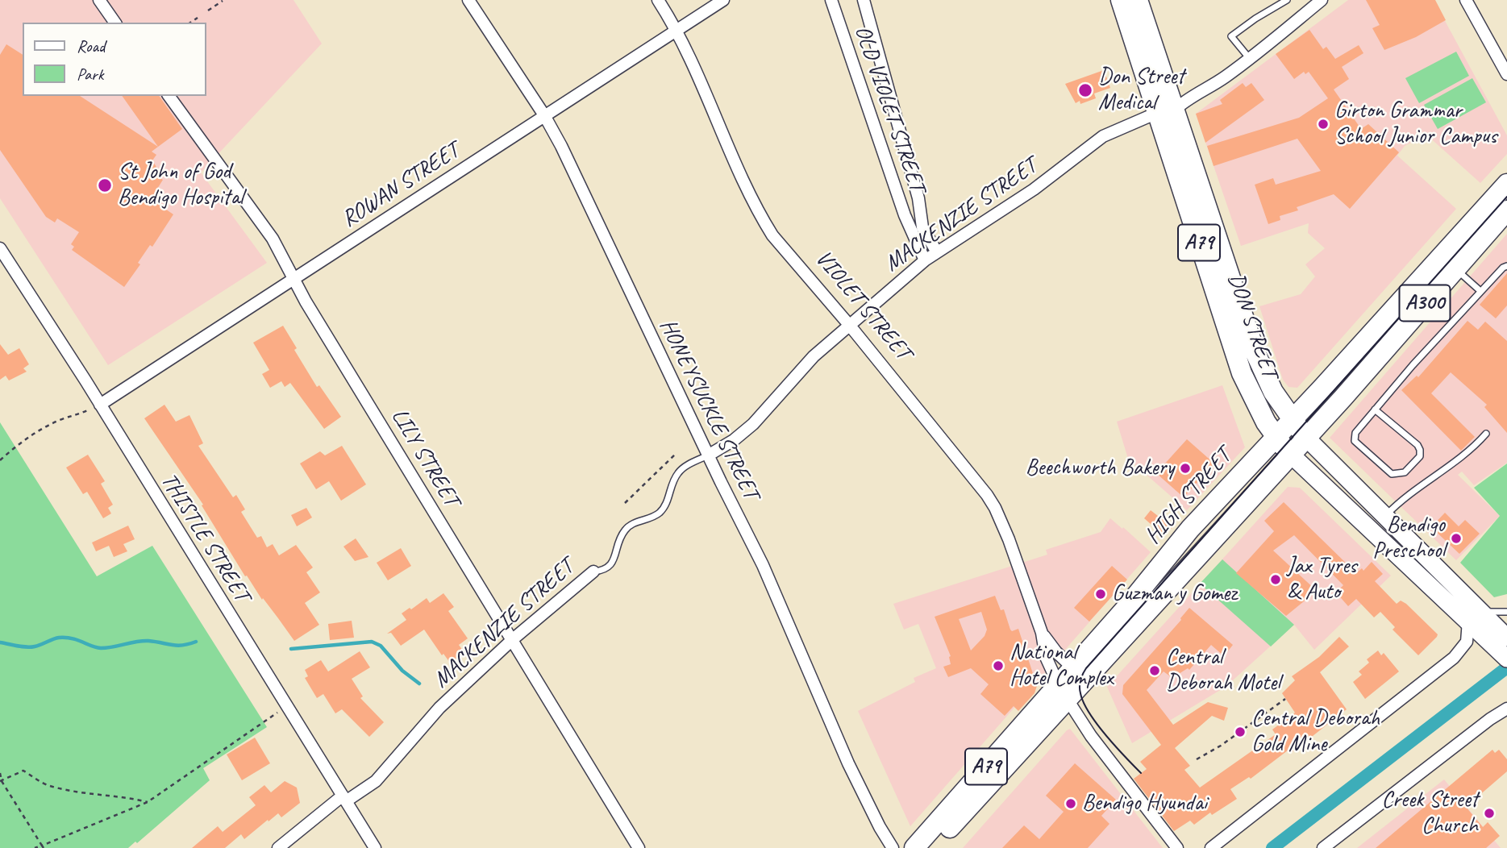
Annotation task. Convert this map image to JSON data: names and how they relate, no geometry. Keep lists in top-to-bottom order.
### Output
{
  "streets": {
    "highway": [
      "A79",
      "A300",
      "DON STREET",
      "HIGH STREET"
    ],
    "street": [
      "OLD VIOLET STREET",
      "ROWAN STREET",
      "MACKENZIE STREET",
      "VIOLET STREET",
      "HONEYSUCKLE STREET",
      "LILY STREET",
      "THISTLE STREET"
    ]
  },
  "crossings": [
    ["OLD VIOLET STREET", "MACKENZIE STREET"],
    ["ROWAN STREET", "VIOLET STREET"],
    ["ROWAN STREET", "HONEYSUCKLE STREET"],
    ["ROWAN STREET", "LILY STREET"],
    ["ROWAN STREET", "THISTLE STREET"],
    ["MACKENZIE STREET", "VIOLET STREET"],
    ["MACKENZIE STREET", "DON STREET"],
    ["MACKENZIE STREET", "HONEYSUCKLE STREET"],
    ["MACKENZIE STREET", "LILY STREET"],
    ["MACKENZIE STREET", "THISTLE STREET"],
    ["A79", "DON STREET"],
    ["A79", "HIGH STREET"],
    ["VIOLET STREET", "HIGH STREET"],
    ["DON STREET", "HIGH STREET"]
  ],
  "places": [
    "Don Street Medical",
    "Girton Grammar School Junior Campus",
    "St John of God Bendigo Hospital",
    "Beechworth Bakery",
    "Bendigo Preschool",
    "Jax Tyres & Auto",
    "Guzman y Gomez",
    "National Hotel Complex",
    "Central Deborah Motel",
    "Central Deborah Gold Mine",
    "Bendigo Hyundai",
    "Creek Street Church"
  ],
  "legend": ["Road", "Park"]
}
